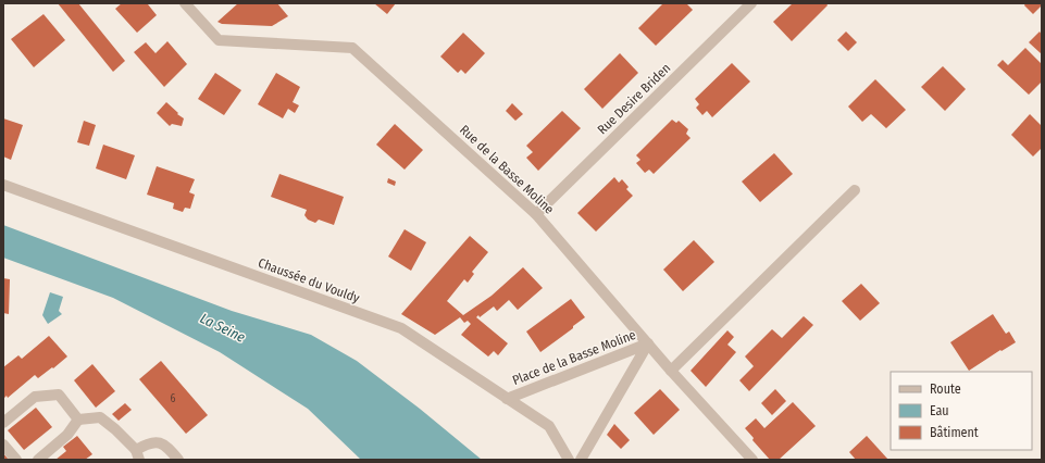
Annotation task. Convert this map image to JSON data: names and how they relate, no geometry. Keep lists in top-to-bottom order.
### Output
{
  "streets": {
    "street": [
      "Rue Desire Briden",
      "Rue de la Basse Moline",
      "Chaussée du Vouldy",
      "Place de la Basse Moline"
    ]
  },
  "crossings": [
    ["Rue Desire Briden", "Rue de la Basse Moline"],
    ["Rue de la Basse Moline", "Place de la Basse Moline"],
    ["Chaussée du Vouldy", "Place de la Basse Moline"]
  ],
  "water": ["La Seine"],
  "house_numbers": ["6"],
  "legend": ["Route", "Eau", "Bâtiment"]
}
